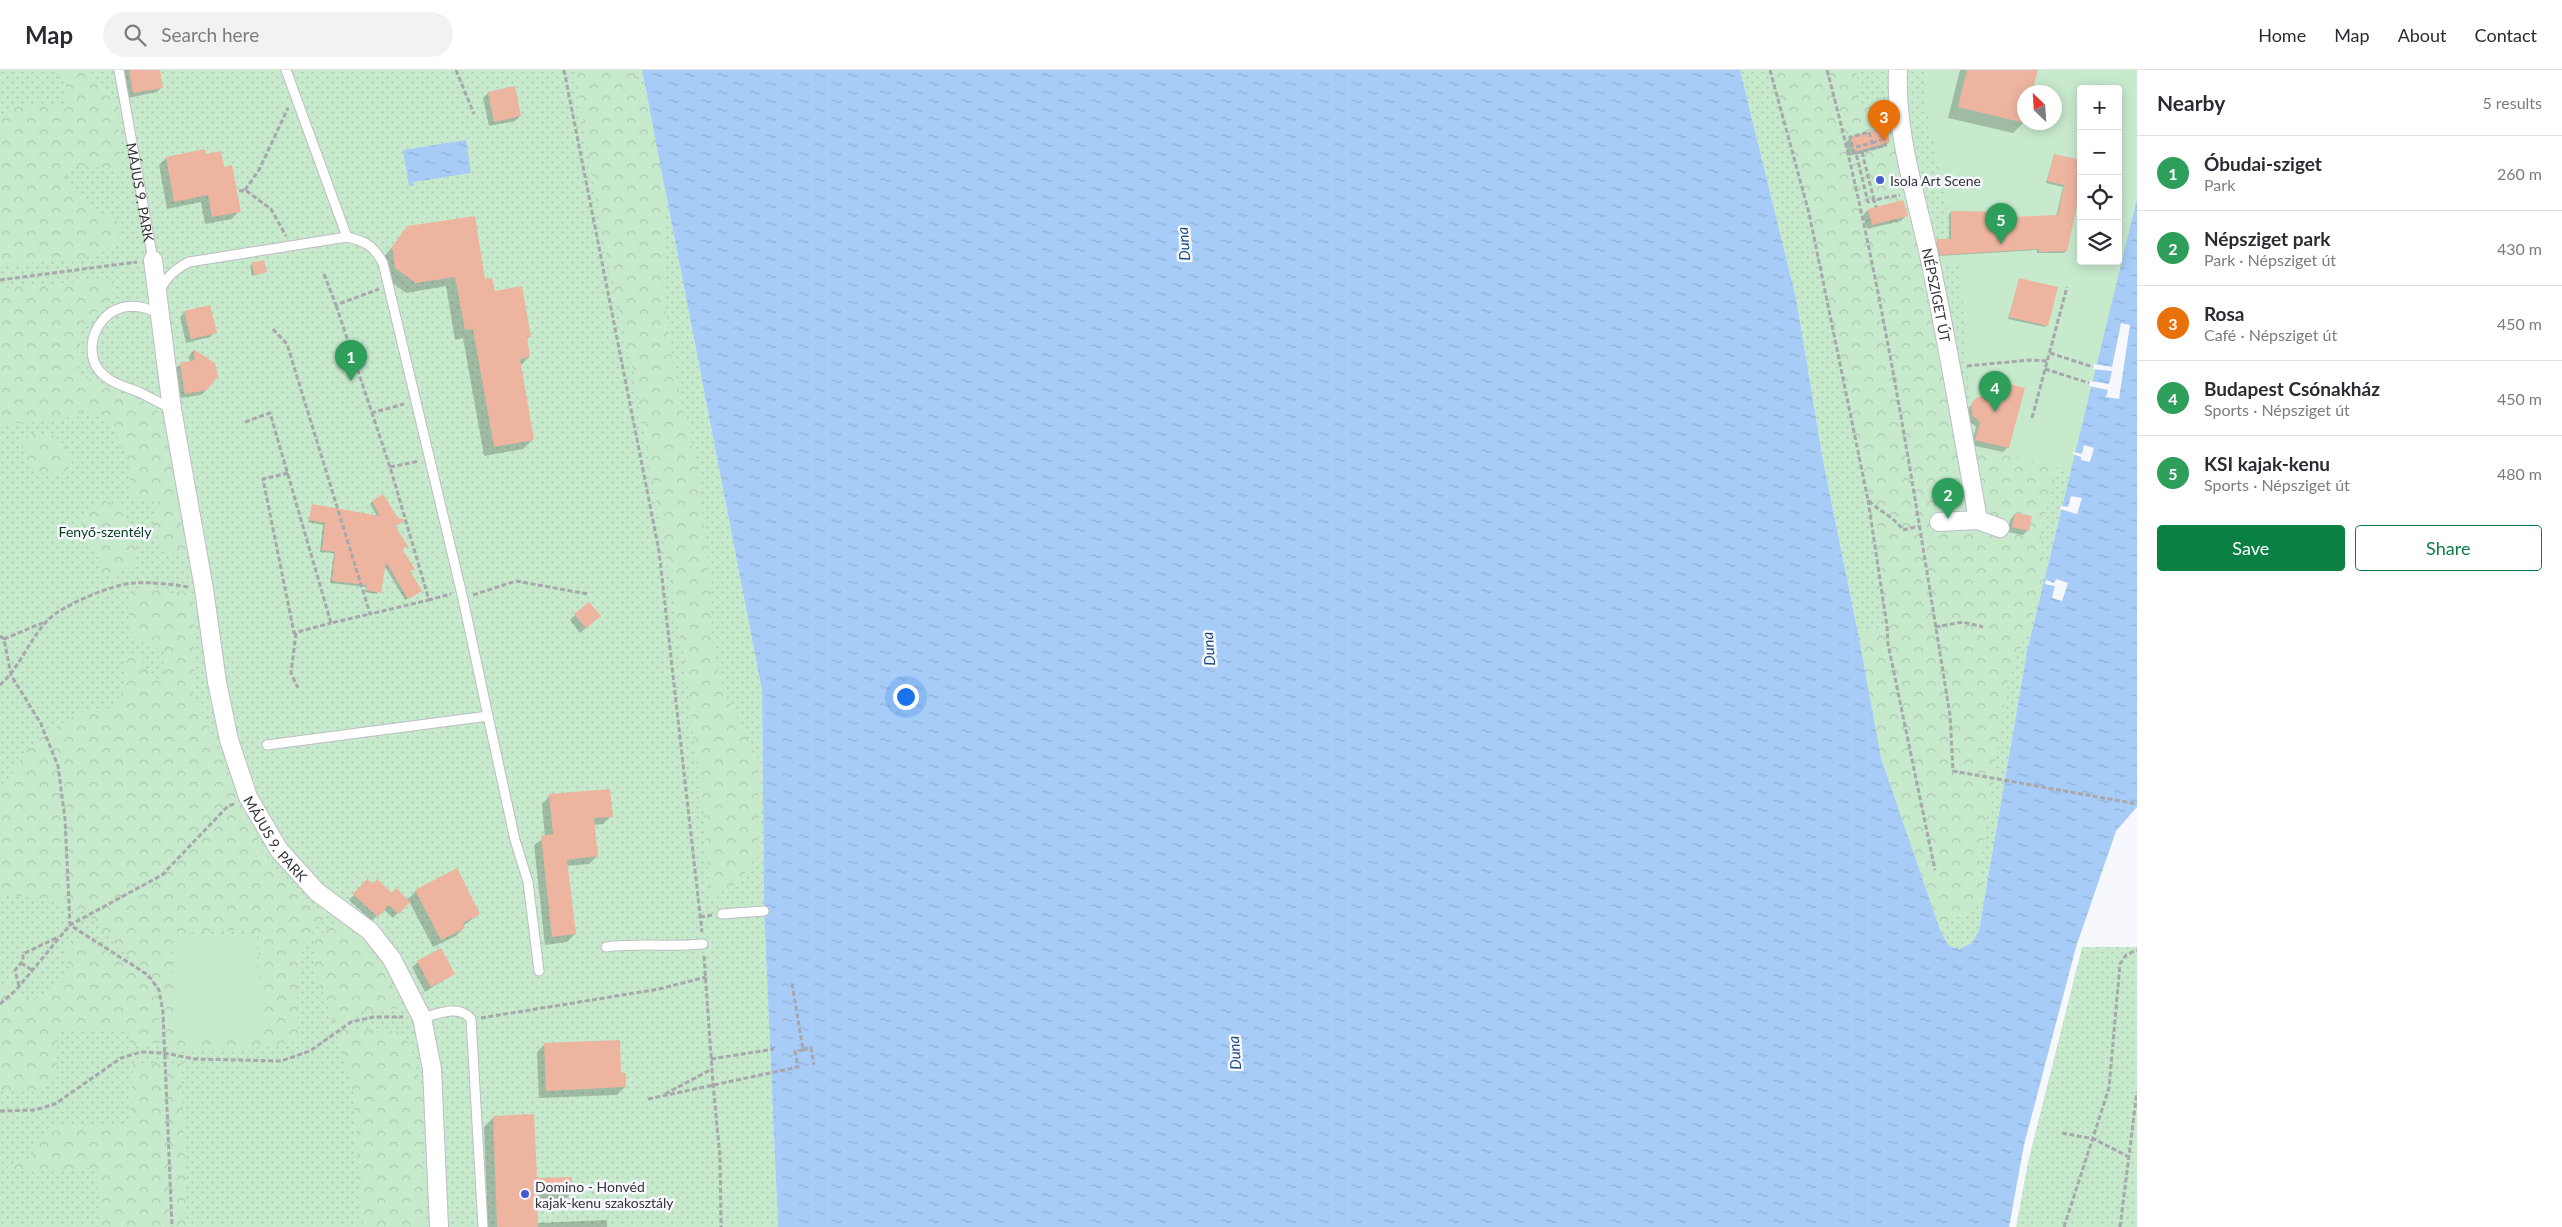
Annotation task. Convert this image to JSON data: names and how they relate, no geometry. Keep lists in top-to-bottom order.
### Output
{
  "streets": {
    "street": ["MÁJUS 9. PARK", "NÉPSZIGET ÚT"]
  },
  "water": ["Duna"],
  "parks": ["Fenyő-szentély"],
  "places": ["Isola Art Scene", "Domino - Honvéd kajak-kenu szakosztály"],
  "north": "top left",
  "page": {
    "header": "Map",
    "search": "Search here",
    "nav": [
      "Home",
      "Map",
      "About",
      "Contact"
    ],
    "heading": ["Nearby", "5 results"],
    "map_buttons": ["+", "−"],
    "pins": [
      "3",
      "5",
      "1",
      "4",
      "2"
    ],
    "list": [
      {
        "mark": "1",
        "name": "Óbudai-sziget",
        "note": "Park",
        "value": "260 m"
      },
      {
        "mark": "2",
        "name": "Népsziget park",
        "note": "Park · Népsziget út",
        "value": "430 m"
      },
      {
        "mark": "3",
        "name": "Rosa",
        "note": "Café · Népsziget út",
        "value": "450 m"
      },
      {
        "mark": "4",
        "name": "Budapest Csónakház",
        "note": "Sports · Népsziget út",
        "value": "450 m"
      },
      {
        "mark": "5",
        "name": "KSI kajak-kenu",
        "note": "Sports · Népsziget út",
        "value": "480 m"
      }
    ],
    "buttons": ["Save", "Share"]
  }
}
